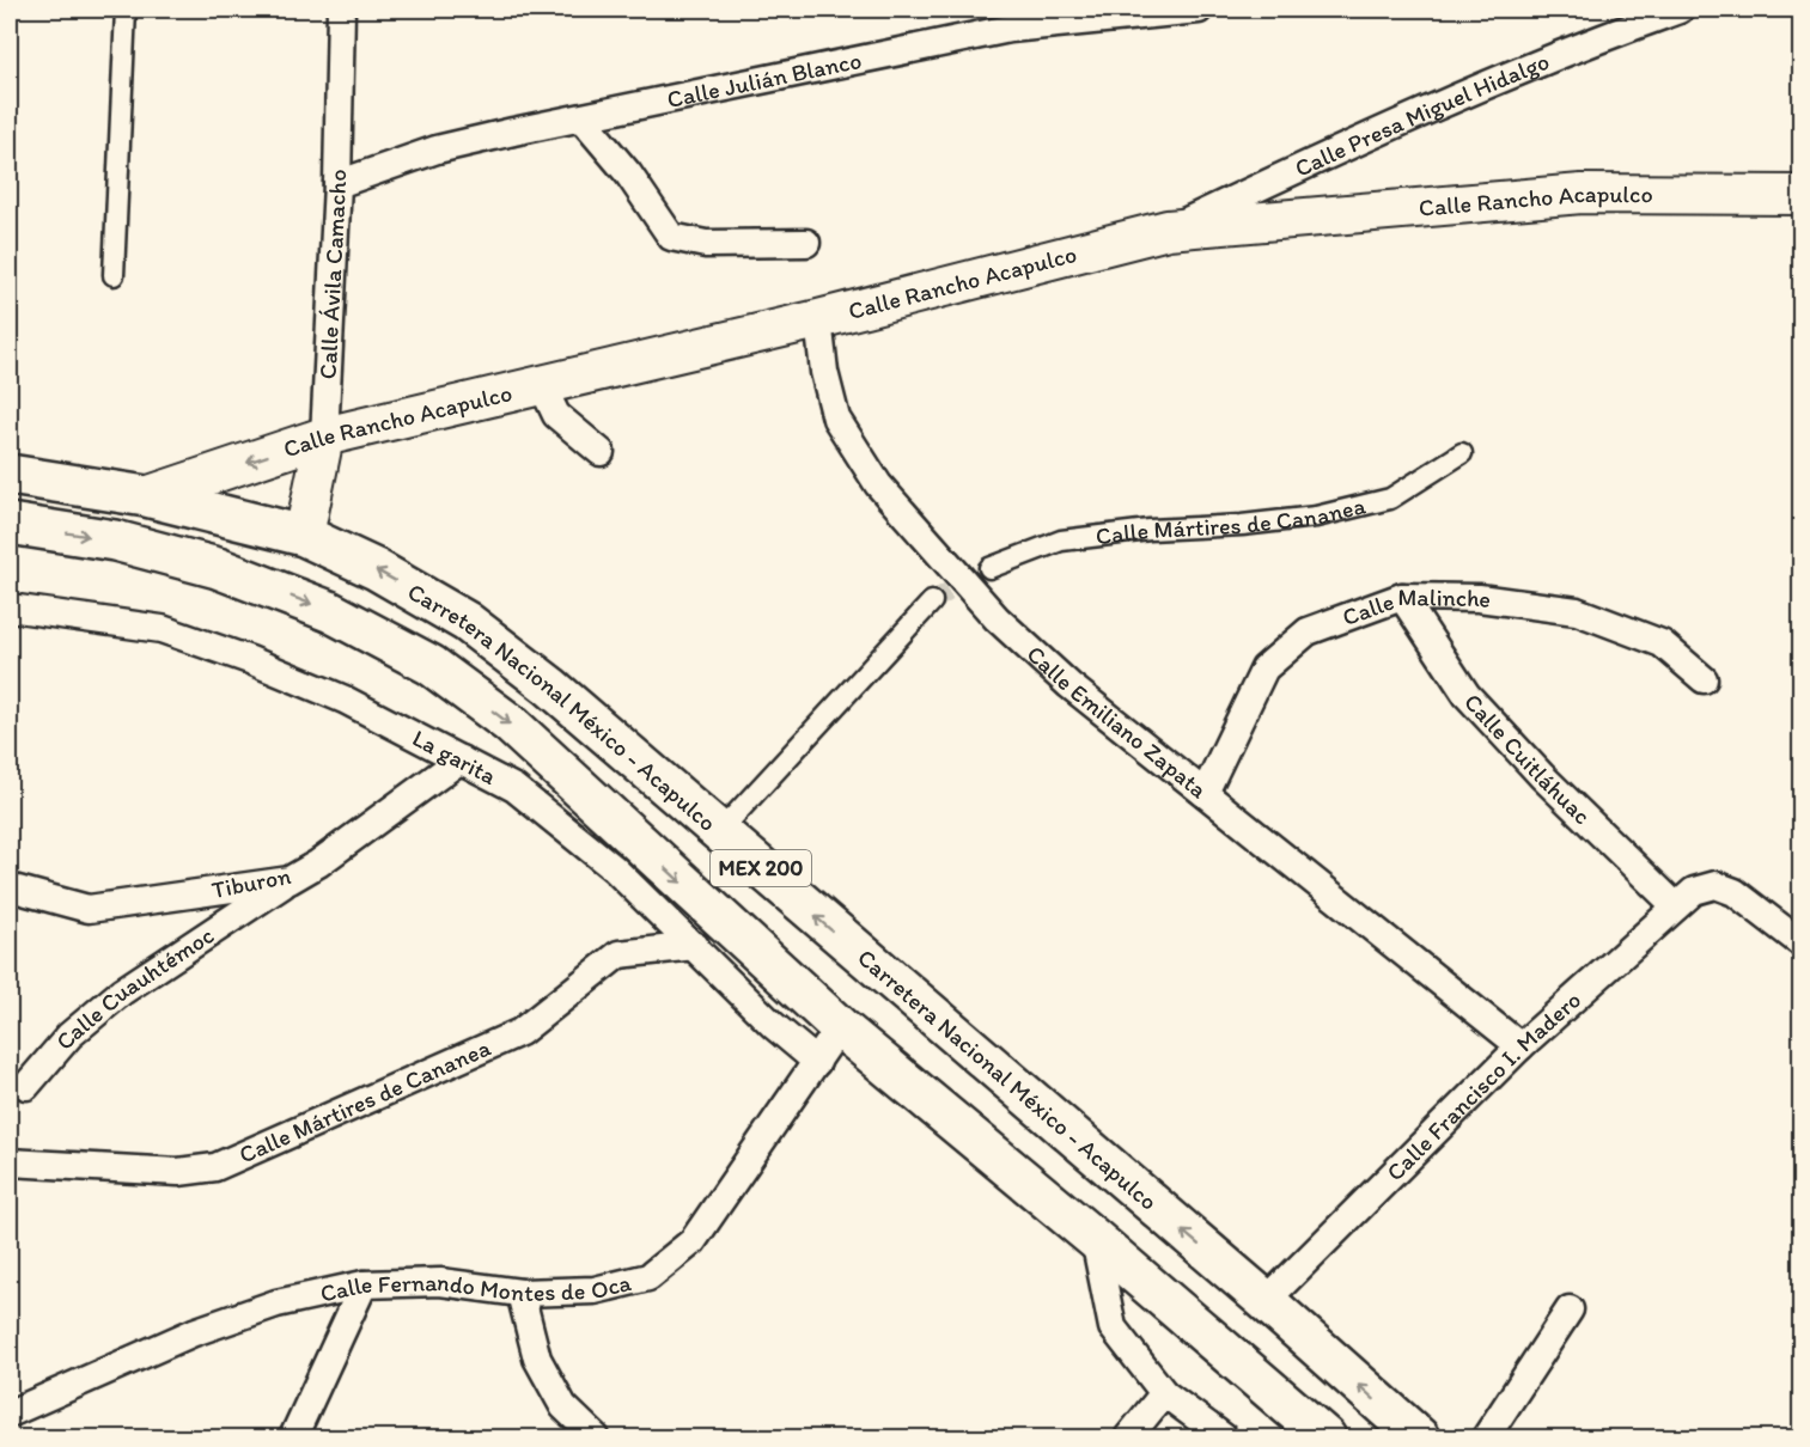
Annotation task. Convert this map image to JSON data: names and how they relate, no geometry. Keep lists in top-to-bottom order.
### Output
{
  "streets": {
    "main road": [
      "Calle Rancho Acapulco",
      "Calle Ávila Camacho",
      "Carretera Nacional México - Acapulco",
      "MEX 200"
    ],
    "street": [
      "Calle Julián Blanco",
      "Calle Presa Miguel Hidalgo",
      "Calle Mártires de Cananea",
      "Calle Malinche",
      "Calle Emiliano Zapata",
      "La garita",
      "Calle Cuitláhuac",
      "Tiburon",
      "Calle Cuauhtémoc",
      "Calle Francisco I. Madero",
      "Calle Fernando Montes de Oca"
    ]
  },
  "crossings": [
    ["Calle Julián Blanco", "Calle Ávila Camacho"],
    ["Calle Presa Miguel Hidalgo", "Calle Rancho Acapulco"],
    ["Calle Rancho Acapulco", "Calle Ávila Camacho"],
    ["Calle Rancho Acapulco", "Carretera Nacional México - Acapulco"],
    ["Calle Rancho Acapulco", "Calle Emiliano Zapata"],
    ["Calle Ávila Camacho", "Carretera Nacional México - Acapulco"],
    ["Calle Mártires de Cananea", "La garita"],
    ["Calle Malinche", "Calle Emiliano Zapata"],
    ["Calle Malinche", "Calle Cuitláhuac"],
    ["Carretera Nacional México - Acapulco", "Calle Francisco I. Madero"],
    ["Carretera Nacional México - Acapulco", "Calle Fernando Montes de Oca"],
    ["Calle Emiliano Zapata", "Calle Francisco I. Madero"],
    ["La garita", "Tiburon"],
    ["La garita", "Calle Fernando Montes de Oca"],
    ["Calle Cuitláhuac", "Calle Francisco I. Madero"],
    ["Tiburon", "Calle Cuauhtémoc"]
  ]
}
